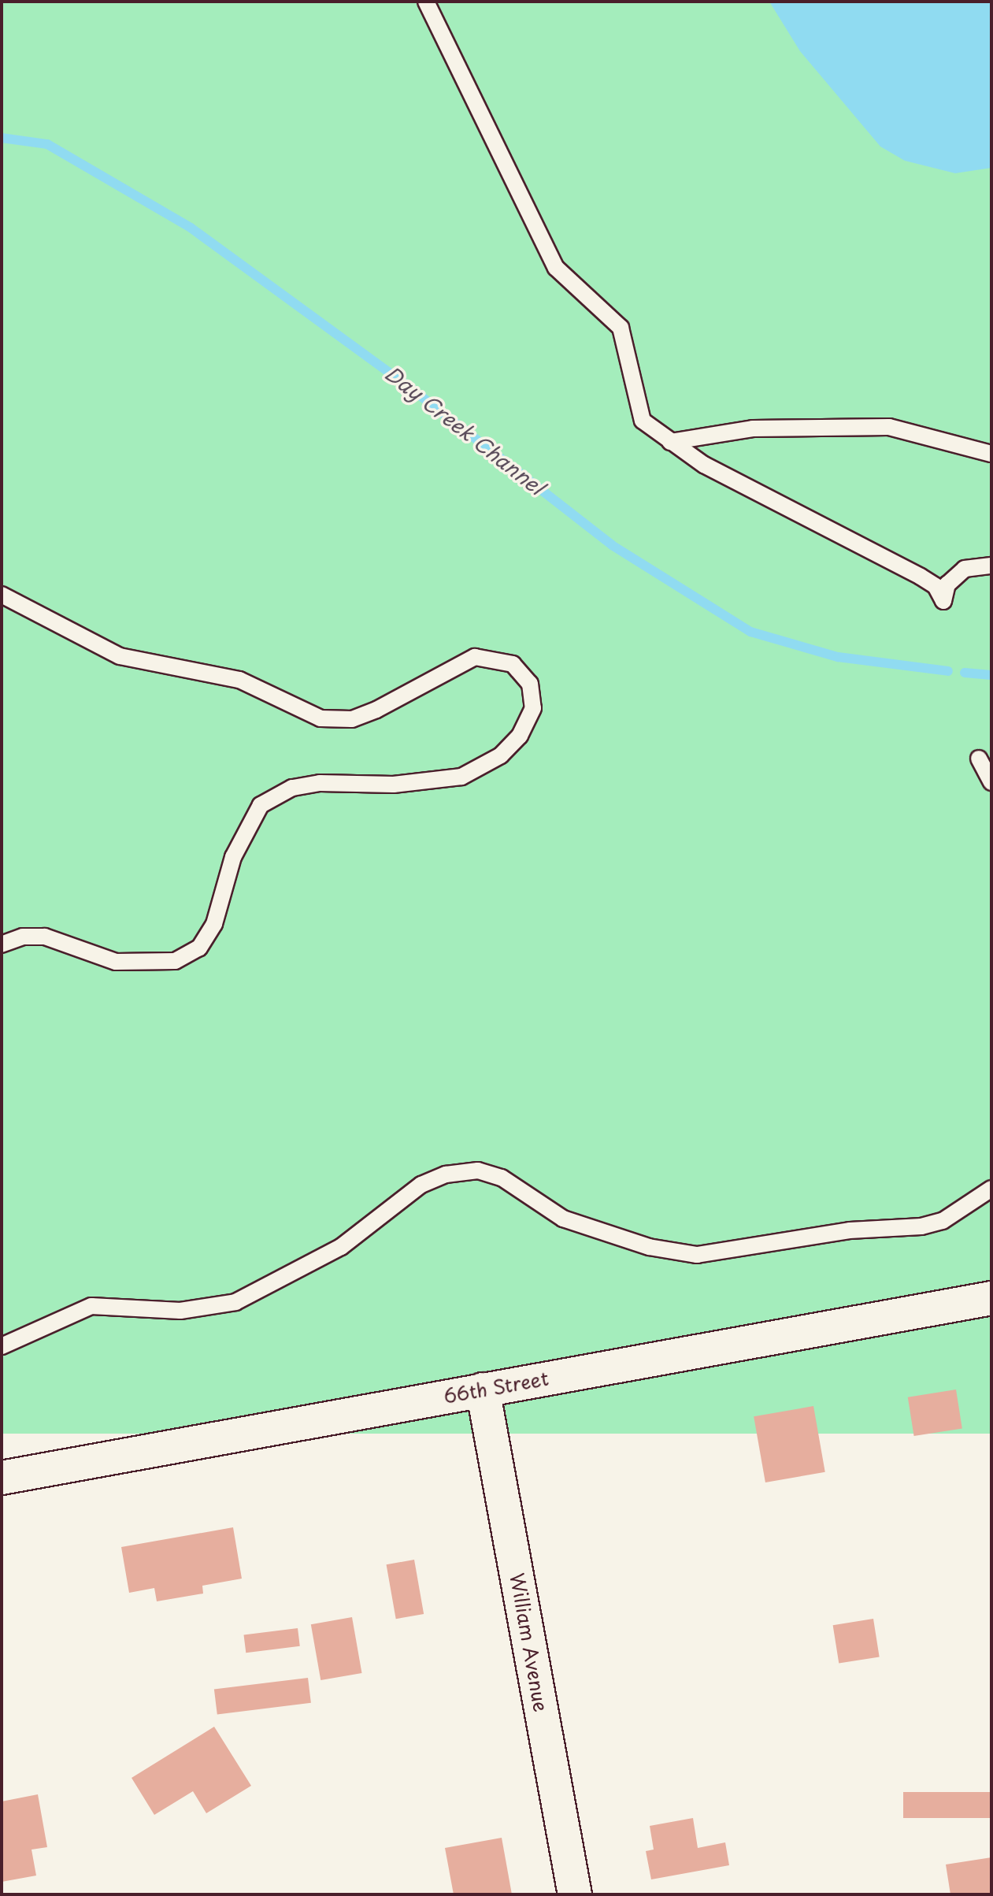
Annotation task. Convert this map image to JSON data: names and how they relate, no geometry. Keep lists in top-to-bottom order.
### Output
{
  "streets": {
    "street": ["66th Street", "William Avenue"]
  },
  "crossings": [
    ["66th Street", "William Avenue"]
  ],
  "water": ["Day Creek Channel"]
}
